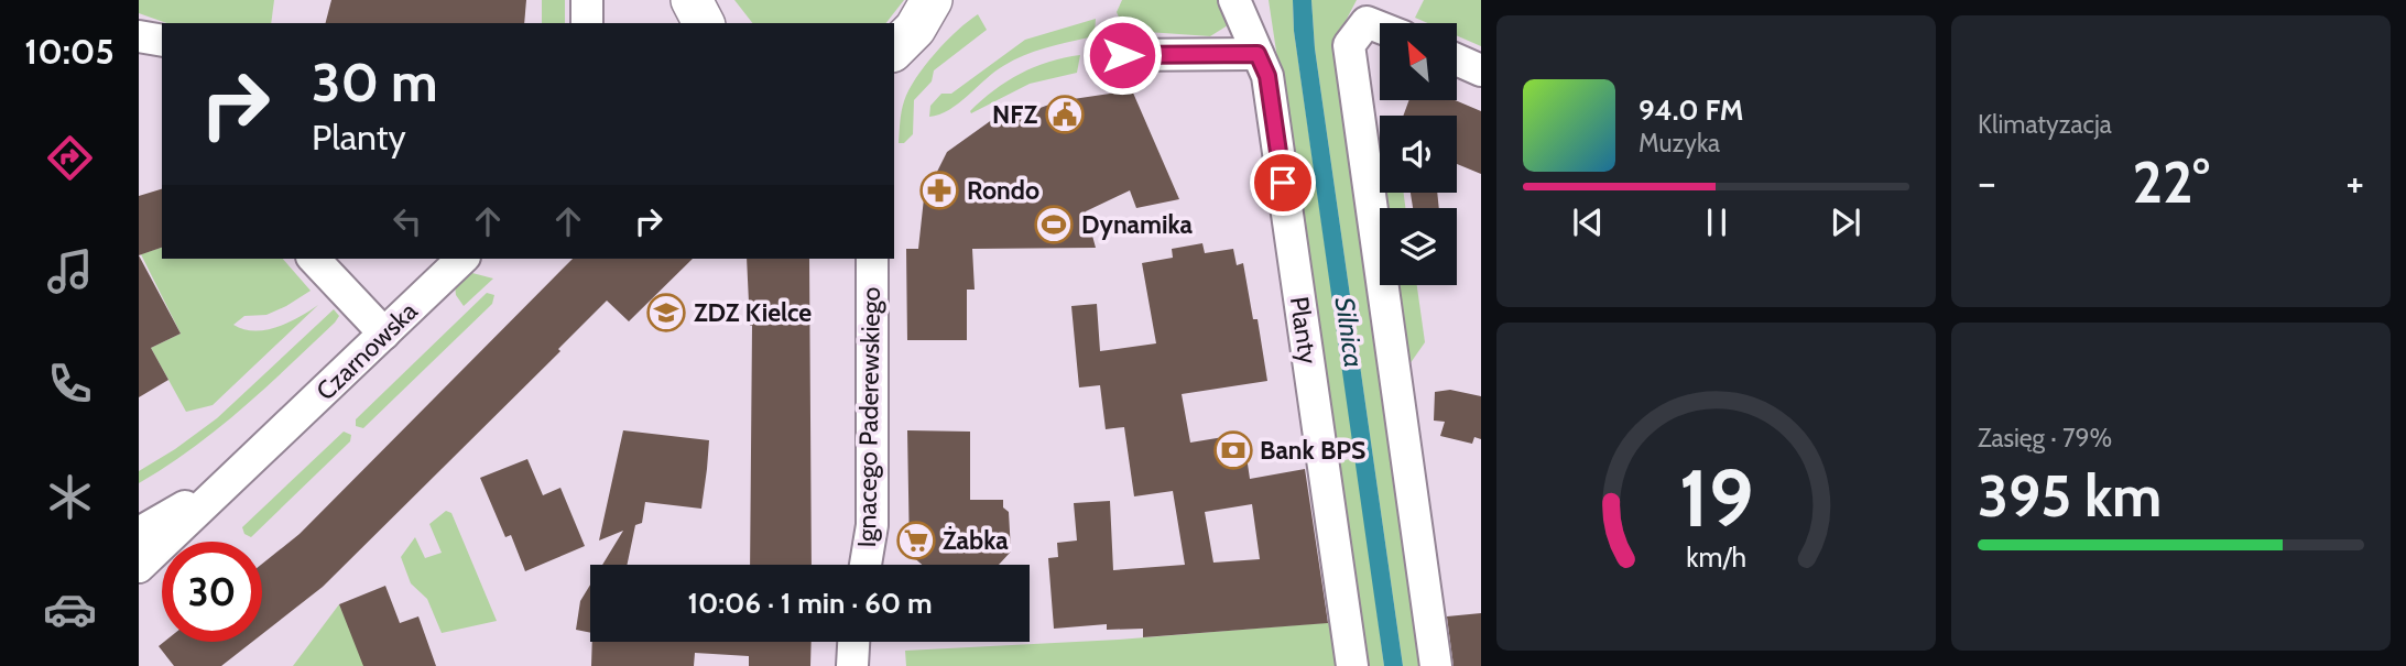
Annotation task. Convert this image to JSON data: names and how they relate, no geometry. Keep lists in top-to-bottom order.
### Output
{
  "streets": {
    "street": ["Planty", "Czarnowska", "Ignacego Paderewskiego"]
  },
  "water": ["Silnica"],
  "places": {
    "public building": ["NFZ"],
    "pharmacy": ["Rondo"],
    "sports": ["Dynamika"],
    "school or university": ["ZDZ Kielce"],
    "bank": ["Bank BPS"],
    "supermarket": ["Żabka"]
  },
  "north": "top left",
  "page": {
    "tabs": "10:05",
    "tile": [
      "Klimatyzacja",
      ["Zasięg · 79%", "395 km"]
    ],
    "turn": ["30 m", "Planty"],
    "song": ["94.0 FM", "Muzyka"],
    "heat": ["−", "22°", "+"],
    "limit": "30",
    "trip": "10:06 · 1 min · 60 m",
    "gauge": ["19", "km/h"]
  }
}
